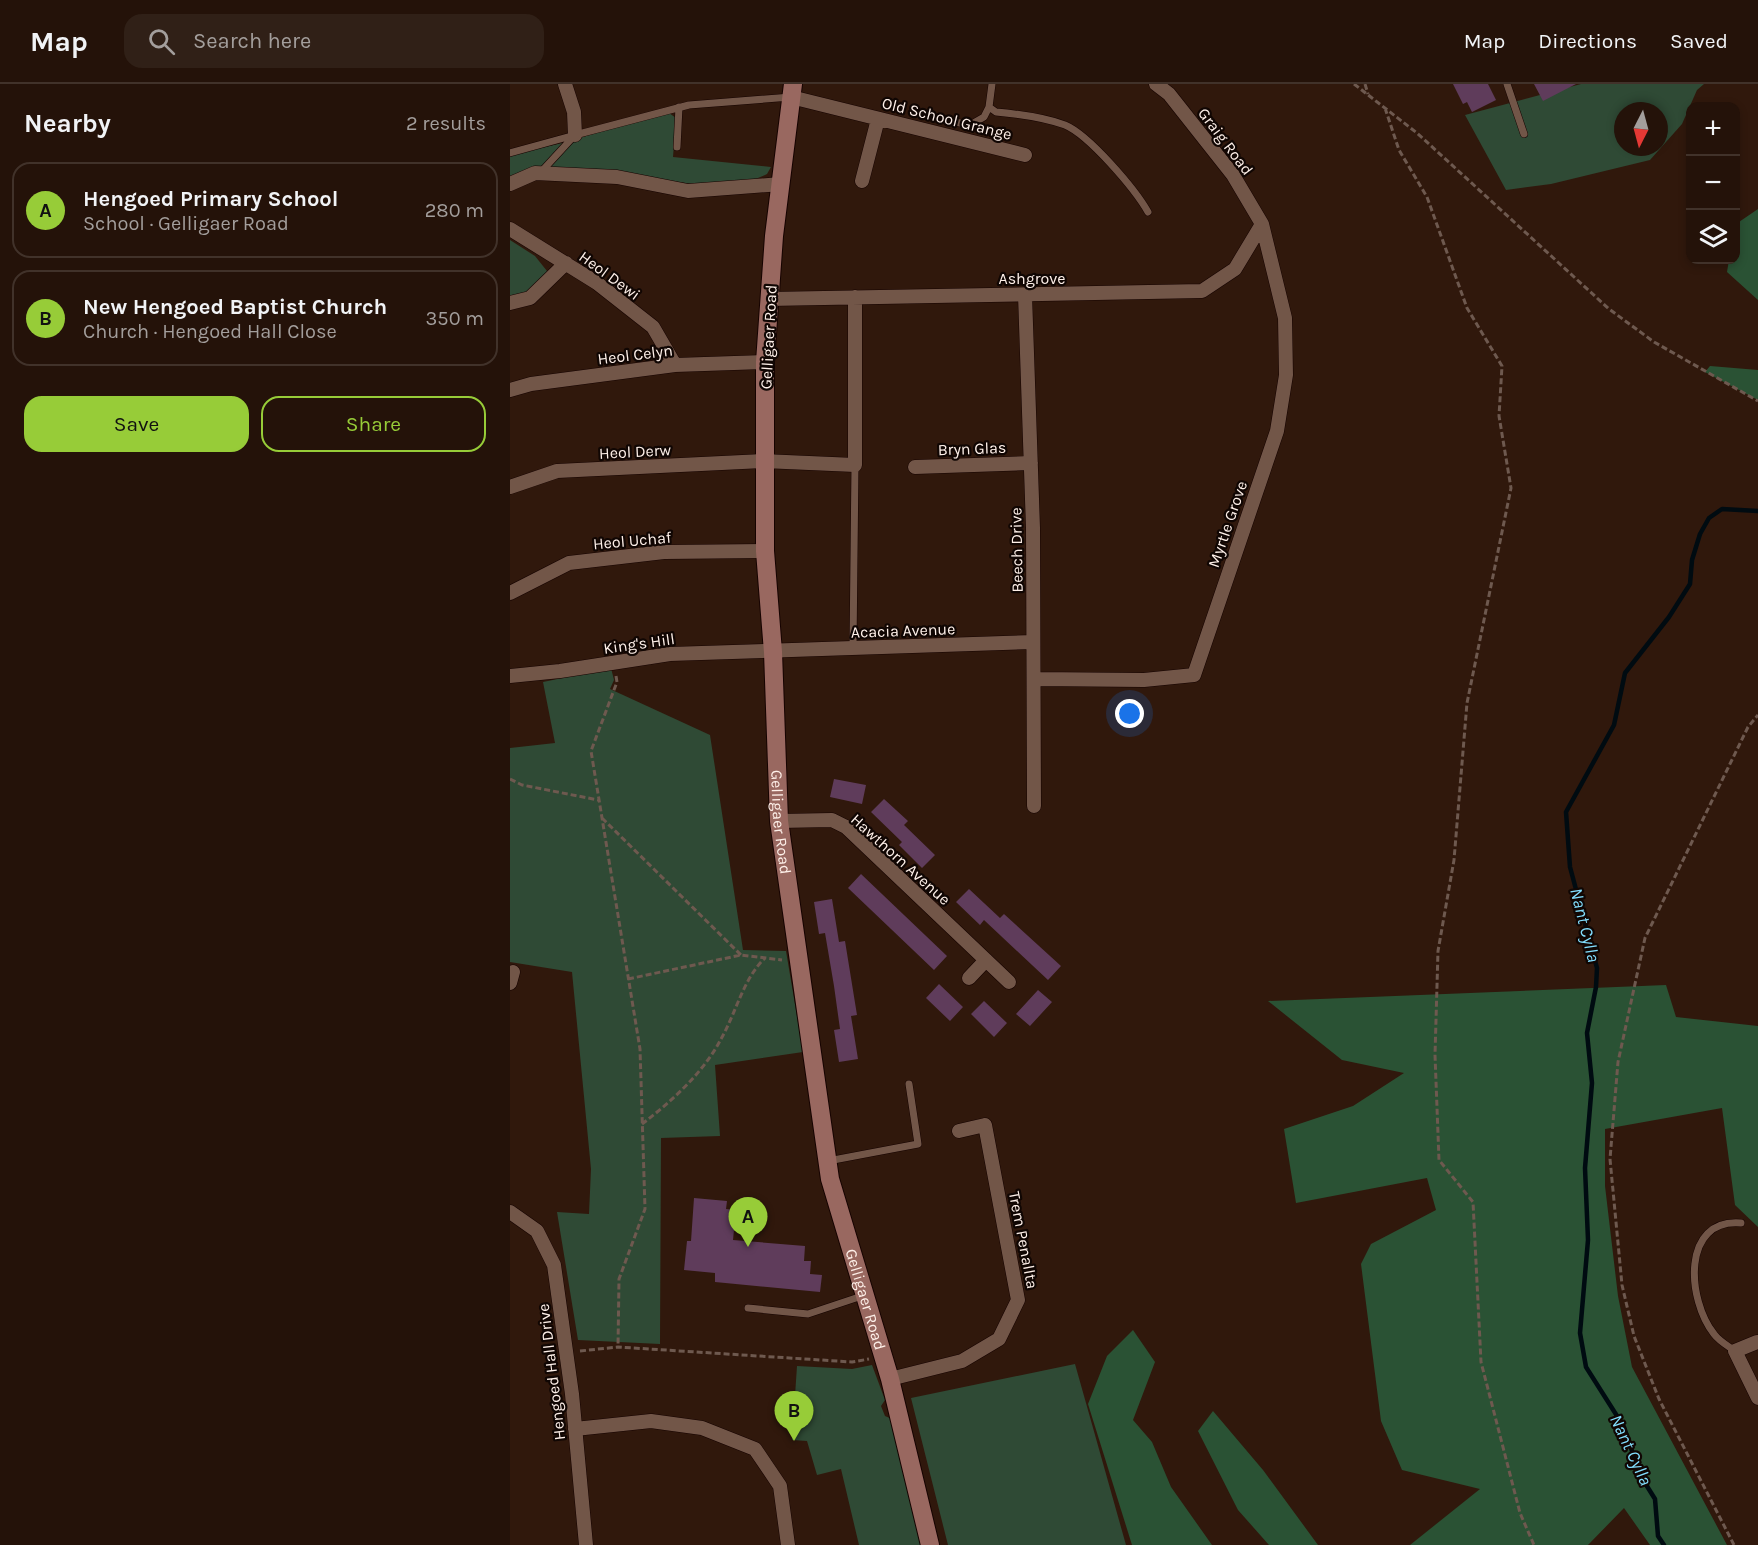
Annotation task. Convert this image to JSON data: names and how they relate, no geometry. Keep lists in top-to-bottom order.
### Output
{
  "streets": {
    "street": [
      "Old School Grange",
      "Graig Road",
      "Heol Dewi",
      "Ashgrove",
      "Gelligaer Road",
      "Heol Celyn",
      "Bryn Glas",
      "Heol Derw",
      "Myrtle Grove",
      "Heol Uchaf",
      "Beech Drive",
      "Acacia Avenue",
      "King's Hill",
      "Hawthorn Avenue",
      "Trem Penallta",
      "Hengoed Hall Drive"
    ]
  },
  "crossings": [
    ["Old School Grange", "Gelligaer Road"],
    ["Graig Road", "Ashgrove"],
    ["Graig Road", "Myrtle Grove"],
    ["Heol Dewi", "Heol Celyn"],
    ["Ashgrove", "Gelligaer Road"],
    ["Ashgrove", "Myrtle Grove"],
    ["Ashgrove", "Beech Drive"],
    ["Gelligaer Road", "Heol Celyn"],
    ["Gelligaer Road", "Heol Derw"],
    ["Gelligaer Road", "Heol Uchaf"],
    ["Gelligaer Road", "Acacia Avenue"],
    ["Gelligaer Road", "King's Hill"],
    ["Gelligaer Road", "Hawthorn Avenue"],
    ["Gelligaer Road", "Trem Penallta"],
    ["Bryn Glas", "Beech Drive"],
    ["Myrtle Grove", "Beech Drive"],
    ["Beech Drive", "Acacia Avenue"],
    ["Acacia Avenue", "King's Hill"]
  ],
  "water": ["Nant Cylla"],
  "north": "bottom",
  "page": {
    "header": "Map",
    "search": "Search here",
    "nav": ["Map", "Directions", "Saved"],
    "heading": ["Nearby", "2 results"],
    "map_buttons": ["+", "−"],
    "list": [
      {
        "mark": "A",
        "name": "Hengoed Primary School",
        "note": "School · Gelligaer Road",
        "value": "280 m"
      },
      {
        "mark": "B",
        "name": "New Hengoed Baptist Church",
        "note": "Church · Hengoed Hall Close",
        "value": "350 m"
      }
    ],
    "buttons": ["Save", "Share"],
    "pins": ["A", "B"]
  }
}
